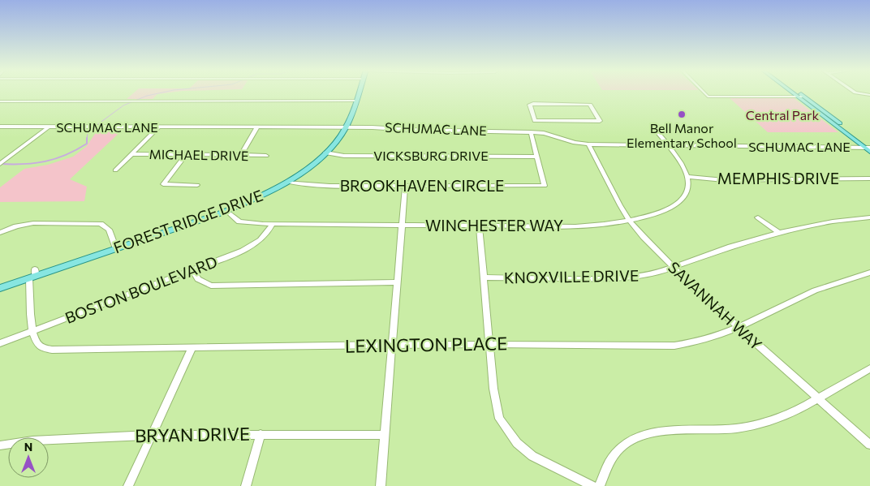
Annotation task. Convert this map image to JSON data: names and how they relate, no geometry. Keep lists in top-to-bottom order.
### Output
{
  "streets": {
    "main road": ["FOREST RIDGE DRIVE"],
    "street": [
      "SCHUMAC LANE",
      "MICHAEL DRIVE",
      "VICKSBURG DRIVE",
      "MEMPHIS DRIVE",
      "BROOKHAVEN CIRCLE",
      "WINCHESTER WAY",
      "KNOXVILLE DRIVE",
      "BOSTON BOULEVARD",
      "SAVANNAH WAY",
      "LEXINGTON PLACE",
      "BRYAN DRIVE"
    ]
  },
  "crossings": [
    ["SCHUMAC LANE", "FOREST RIDGE DRIVE"],
    ["SCHUMAC LANE", "SAVANNAH WAY"],
    ["VICKSBURG DRIVE", "BROOKHAVEN CIRCLE"],
    ["VICKSBURG DRIVE", "FOREST RIDGE DRIVE"],
    ["MEMPHIS DRIVE", "WINCHESTER WAY"],
    ["BROOKHAVEN CIRCLE", "FOREST RIDGE DRIVE"],
    ["FOREST RIDGE DRIVE", "WINCHESTER WAY"],
    ["WINCHESTER WAY", "BOSTON BOULEVARD"],
    ["WINCHESTER WAY", "SAVANNAH WAY"],
    ["KNOXVILLE DRIVE", "SAVANNAH WAY"],
    ["BOSTON BOULEVARD", "LEXINGTON PLACE"],
    ["SAVANNAH WAY", "LEXINGTON PLACE"]
  ],
  "parks": ["Central Park"],
  "places": ["Bell Manor Elementary School"],
  "north": "top"
}
